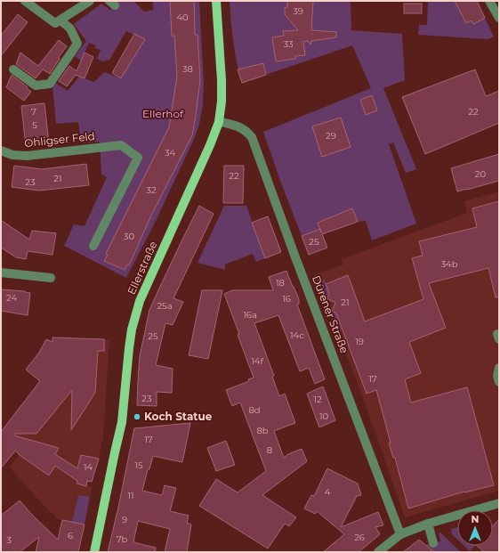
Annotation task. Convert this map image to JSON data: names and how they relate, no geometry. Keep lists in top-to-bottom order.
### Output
{
  "streets": {
    "main road": ["Ellerstraße"],
    "street": ["Ohligser Feld", "Dürener Straße"]
  },
  "crossings": [
    ["Ellerstraße", "Dürener Straße"]
  ],
  "parks": ["Ellerhof"],
  "places": ["Koch Statue"],
  "house_numbers": [
    "39",
    "40",
    "33",
    "38",
    "7",
    "22",
    "5",
    "29",
    "34",
    "20",
    "22",
    "21",
    "23",
    "32",
    "30",
    "25",
    "34b",
    "18",
    "24",
    "16",
    "21",
    "25a",
    "16a",
    "14c",
    "25",
    "19",
    "14f",
    "17",
    "23",
    "12",
    "8d",
    "10",
    "8b",
    "17",
    "8",
    "15",
    "14",
    "4",
    "11",
    "9",
    "6",
    "26",
    "7b",
    "3"
  ],
  "north": "top"
}
